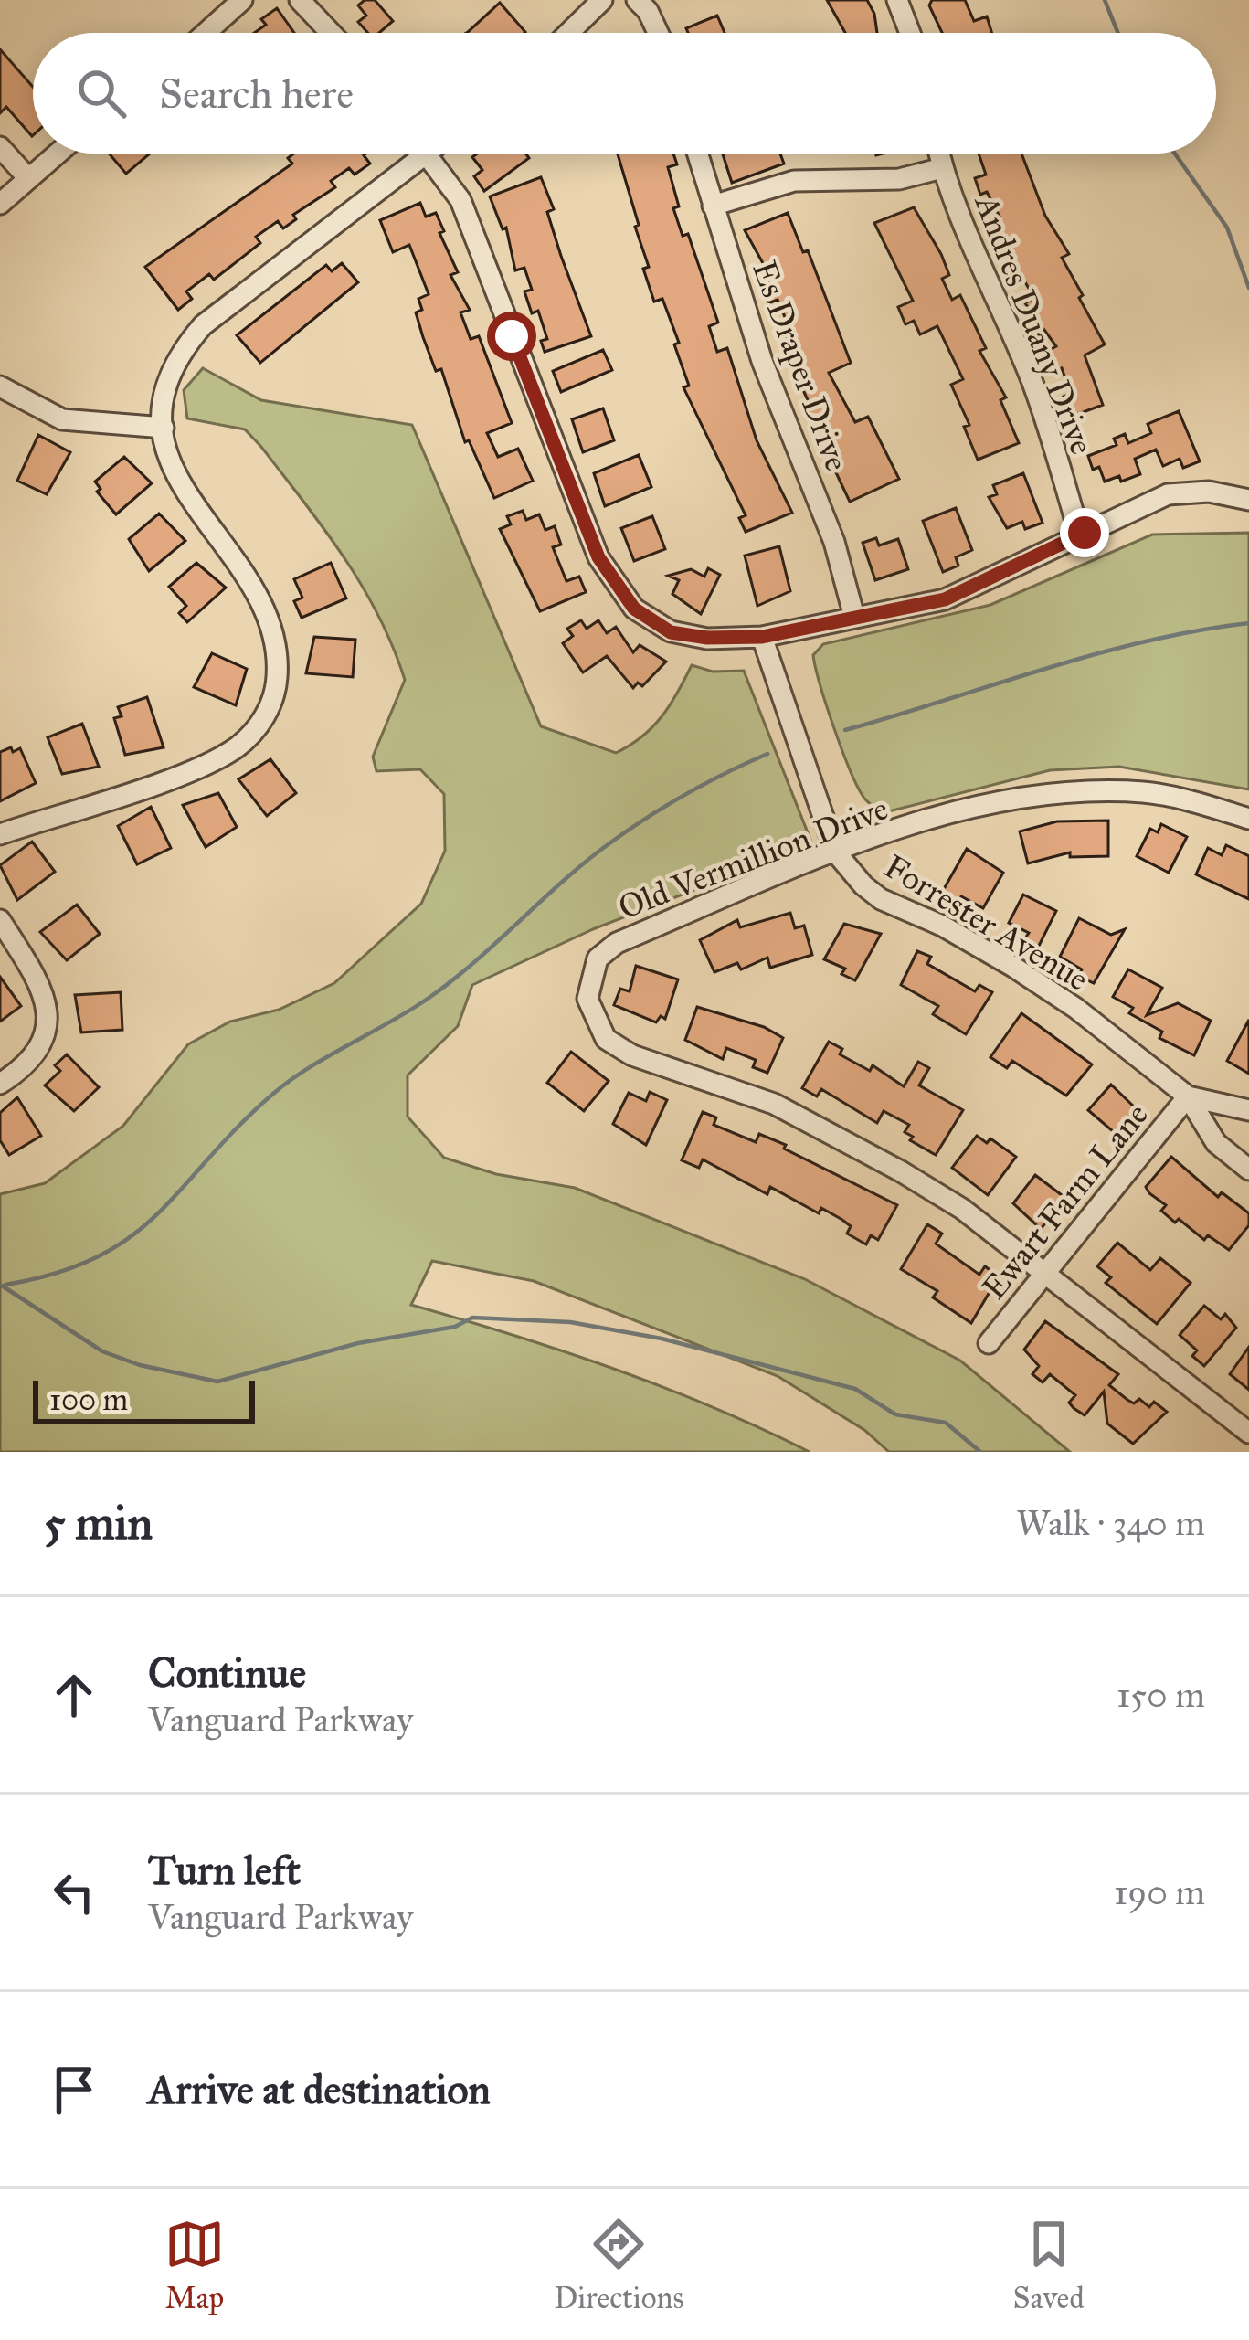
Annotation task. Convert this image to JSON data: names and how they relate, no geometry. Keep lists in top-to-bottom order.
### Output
{
  "streets": {
    "street": [
      "Andres Duany Drive",
      "Es Draper Drive",
      "Old Vermillion Drive",
      "Forrester Avenue",
      "Ewart Farm Lane"
    ]
  },
  "crossings": [
    ["Old Vermillion Drive", "Forrester Avenue"],
    ["Old Vermillion Drive", "Ewart Farm Lane"],
    ["Forrester Avenue", "Ewart Farm Lane"]
  ],
  "scale_bar": "100 m",
  "page": {
    "search": "Search here",
    "scale": "100 m",
    "heading": ["5 min", "Walk · 340 m"],
    "list": [
      ["Continue", "Vanguard Parkway", "150 m"],
      ["Turn left", "Vanguard Parkway", "190 m"],
      "Arrive at destination"
    ],
    "nav": ["Map", "Directions", "Saved"]
  }
}
